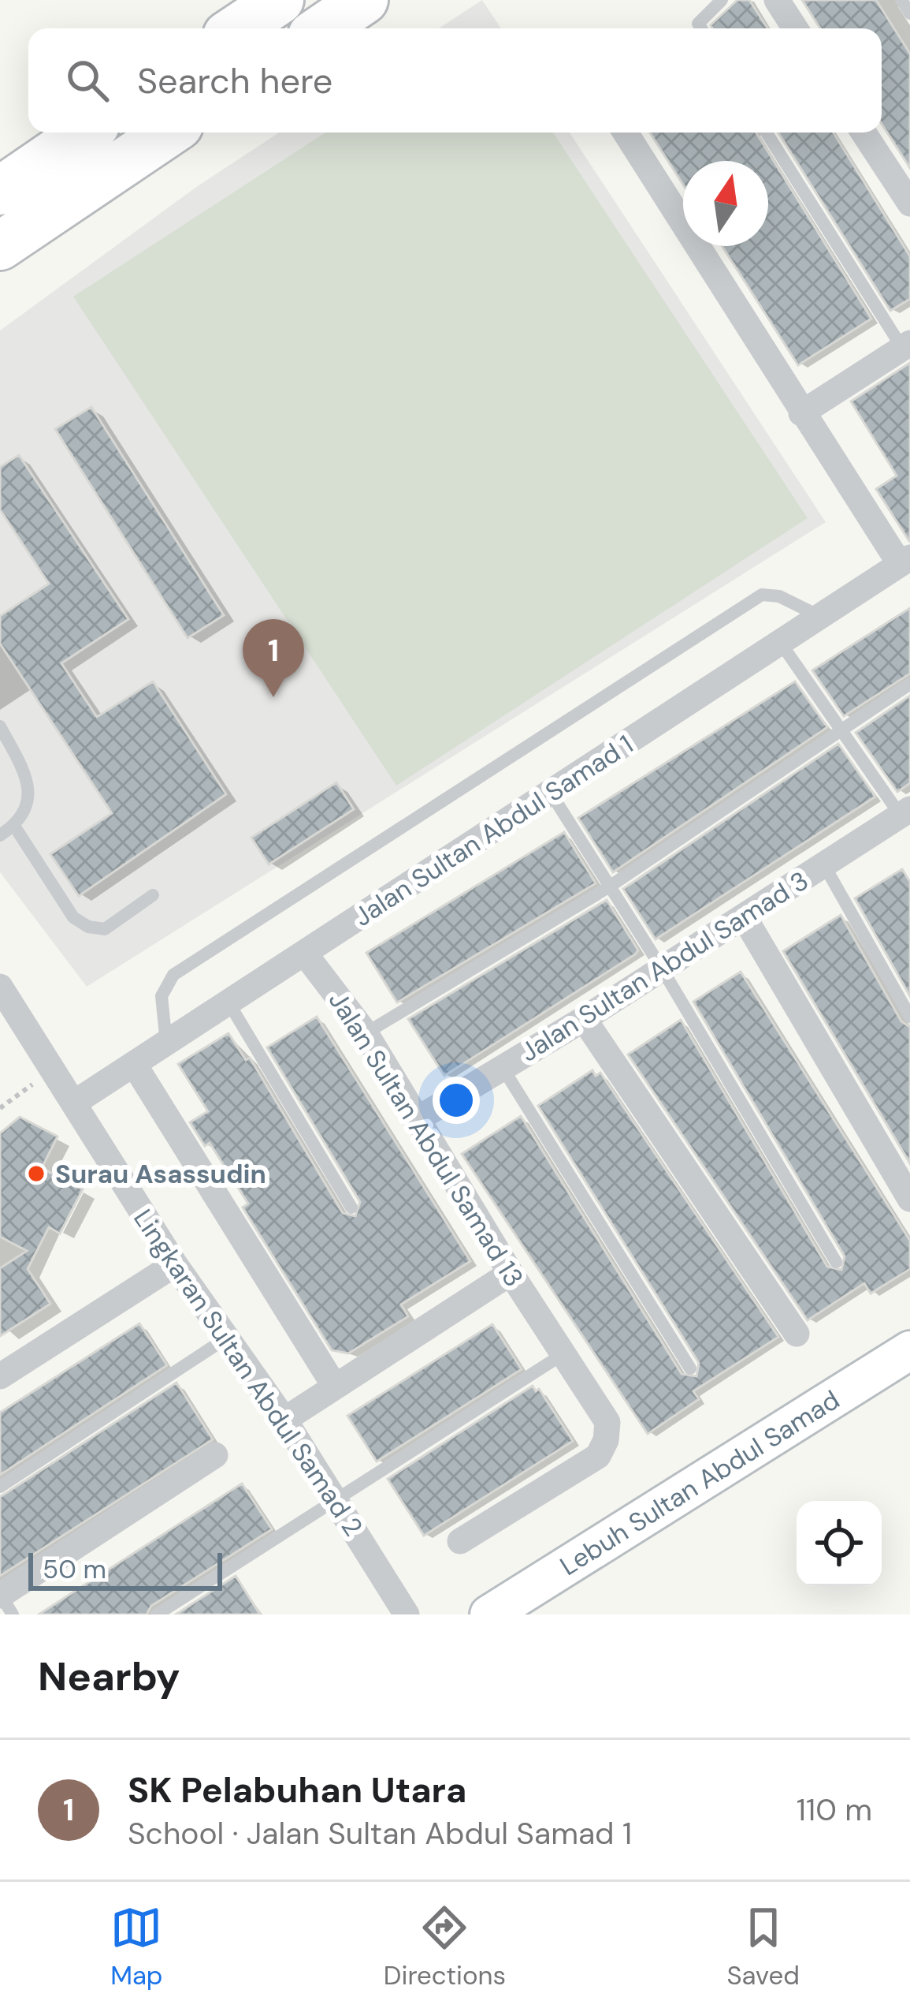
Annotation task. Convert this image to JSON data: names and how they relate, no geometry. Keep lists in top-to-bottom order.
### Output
{
  "streets": {
    "street": [
      "Jalan Sultan Abdul Samad 1",
      "Jalan Sultan Abdul Samad 3",
      "Jalan Sultan Abdul Samad 13",
      "Lingkaran Sultan Abdul Samad 2",
      "Lebuh Sultan Abdul Samad"
    ]
  },
  "crossings": [
    ["Jalan Sultan Abdul Samad 1", "Jalan Sultan Abdul Samad 13"],
    ["Jalan Sultan Abdul Samad 1", "Lingkaran Sultan Abdul Samad 2"],
    ["Jalan Sultan Abdul Samad 3", "Jalan Sultan Abdul Samad 13"]
  ],
  "places": ["Surau Asassudin"],
  "scale_bar": "50 m",
  "north": "top",
  "page": {
    "search": "Search here",
    "pins": "1",
    "scale": "50 m",
    "heading": "Nearby",
    "list": [
      {
        "mark": "1",
        "name": "SK Pelabuhan Utara",
        "note": "School · Jalan Sultan Abdul Samad 1",
        "value": "110 m"
      }
    ],
    "nav": ["Map", "Directions", "Saved"]
  }
}
